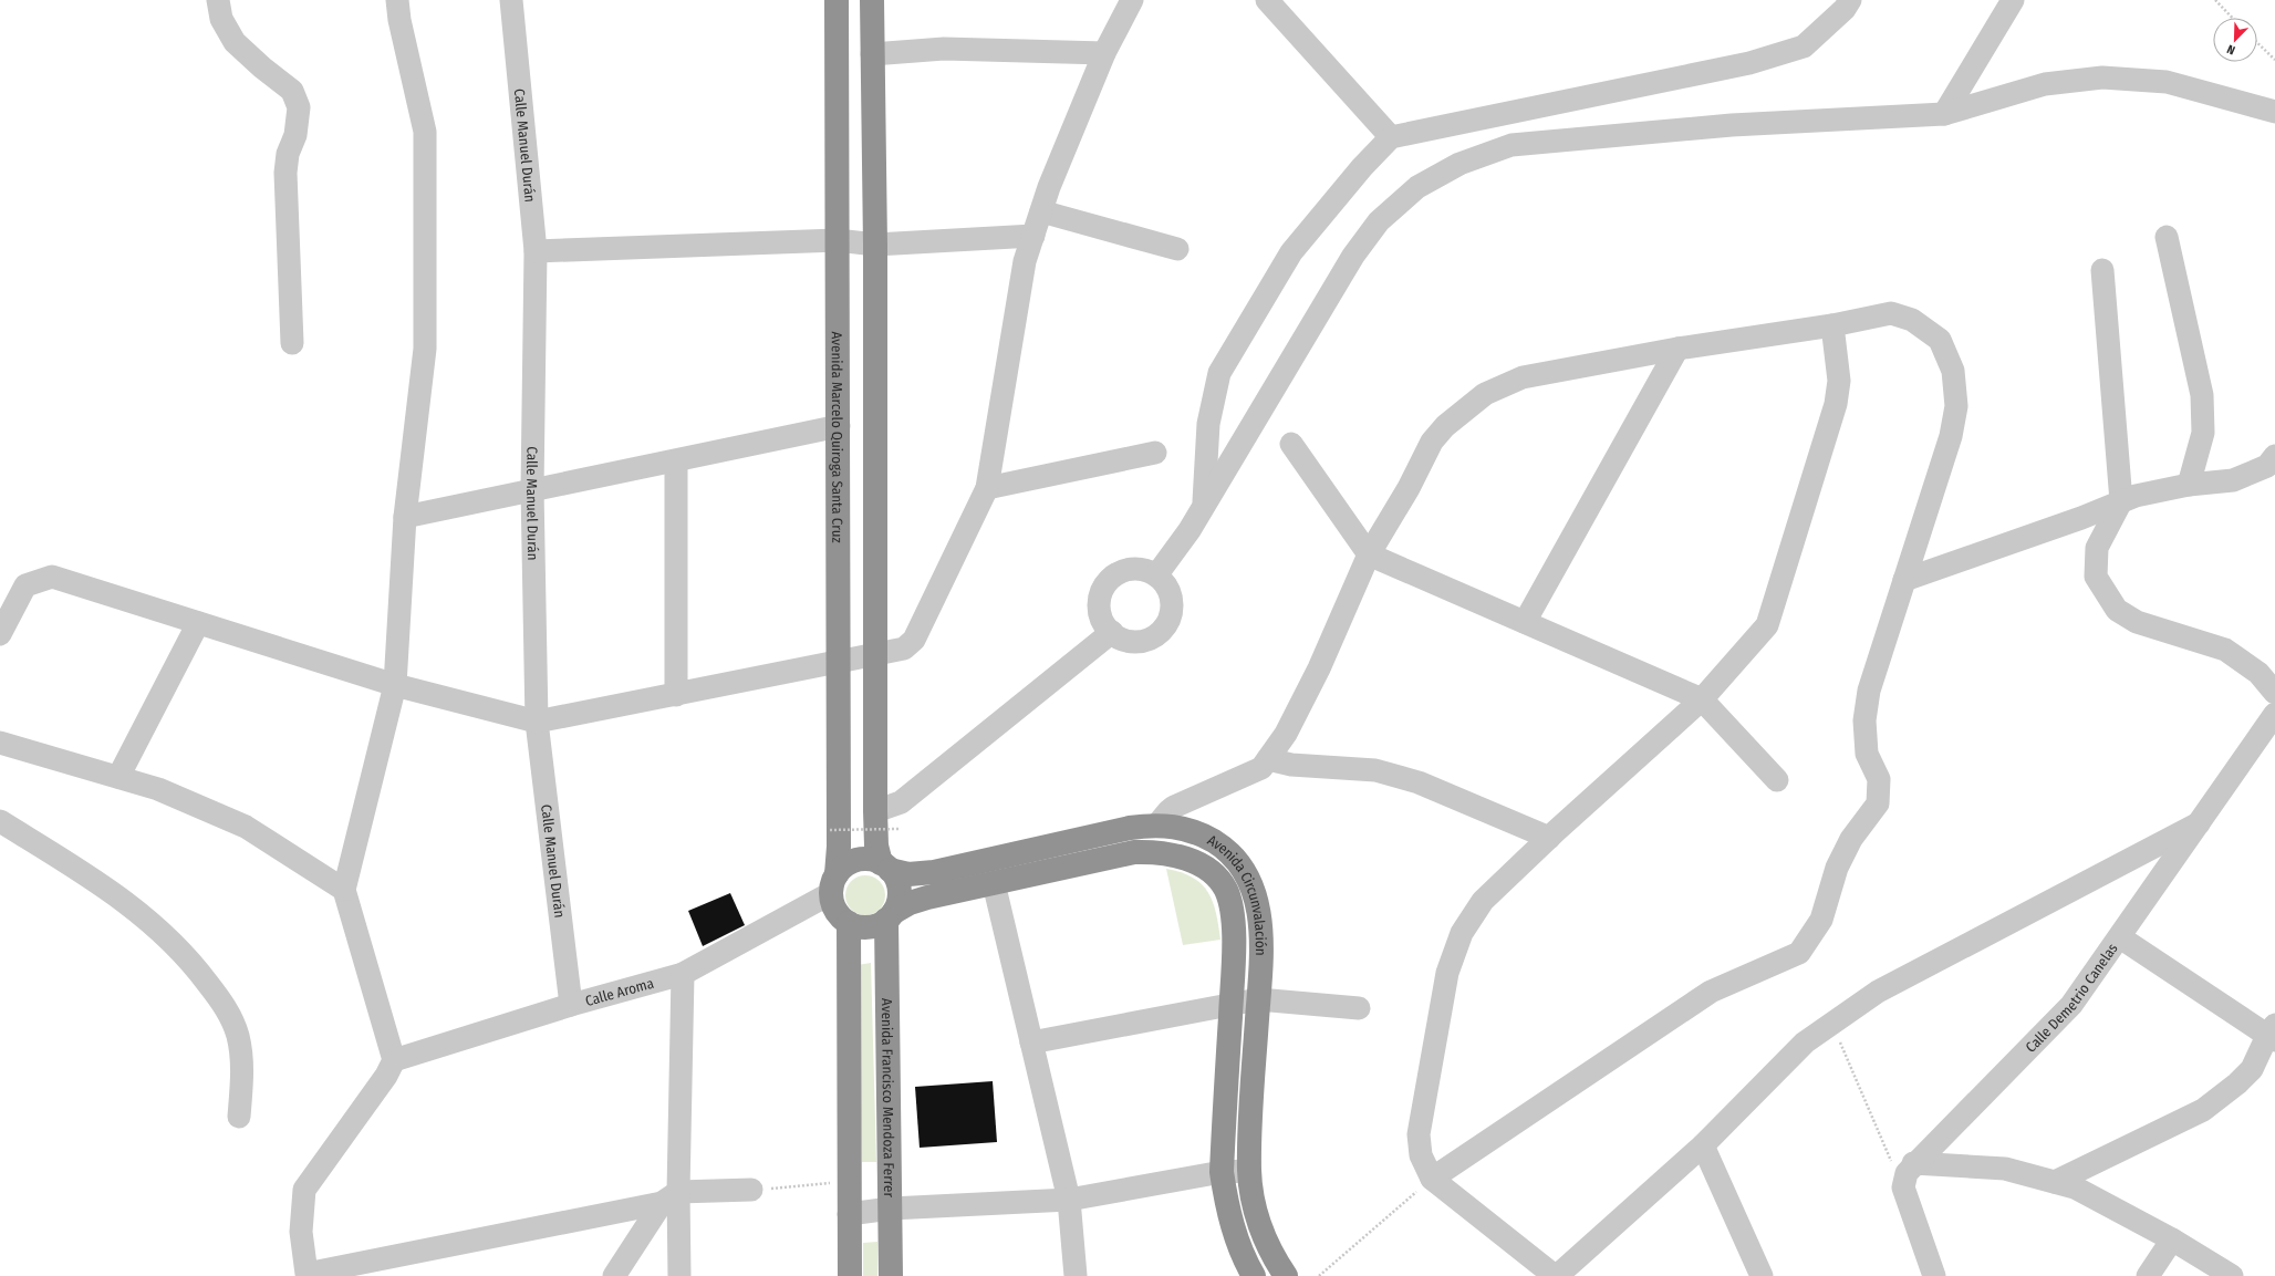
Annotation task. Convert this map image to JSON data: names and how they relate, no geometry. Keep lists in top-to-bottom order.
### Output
{
  "streets": {
    "highway": ["Avenida Marcelo Quiroga Santa Cruz", "Avenida Circunvalación", "Avenida Francisco Mendoza Ferrer"],
    "street": ["Calle Manuel Durán", "Calle Aroma", "Calle Demetrio Canelas"]
  },
  "crossings": [
    ["Calle Manuel Durán", "Calle Aroma"],
    ["Avenida Marcelo Quiroga Santa Cruz", "Avenida Circunvalación"],
    ["Avenida Marcelo Quiroga Santa Cruz", "Calle Aroma"],
    ["Avenida Marcelo Quiroga Santa Cruz", "Avenida Francisco Mendoza Ferrer"],
    ["Avenida Circunvalación", "Calle Aroma"],
    ["Avenida Circunvalación", "Avenida Francisco Mendoza Ferrer"],
    ["Calle Aroma", "Avenida Francisco Mendoza Ferrer"]
  ],
  "north": "bottom left"
}
